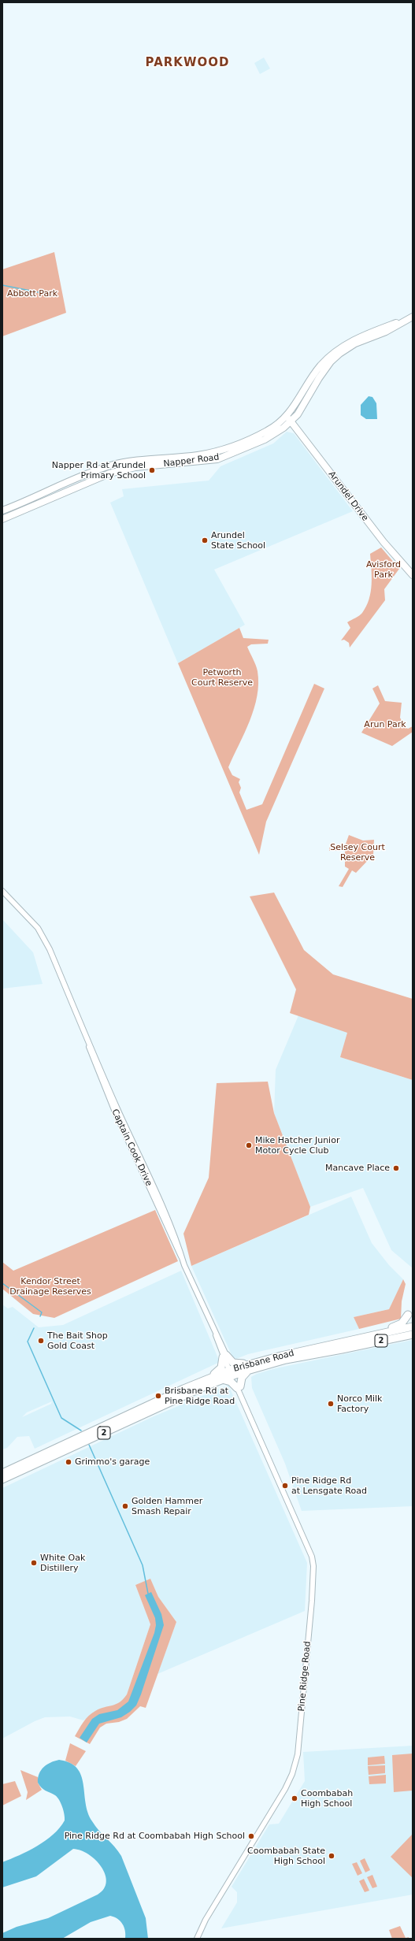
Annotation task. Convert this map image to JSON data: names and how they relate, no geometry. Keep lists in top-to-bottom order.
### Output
{
  "streets": {
    "highway": ["2", "Brisbane Road"],
    "main road": ["Napper Road", "Arundel Drive"],
    "street": ["Captain Cook Drive", "Pine Ridge Road"]
  },
  "crossings": [
    ["Napper Road", "Arundel Drive"],
    ["Captain Cook Drive", "Brisbane Road"],
    ["Captain Cook Drive", "Pine Ridge Road"],
    ["Brisbane Road", "Pine Ridge Road"]
  ],
  "districts": ["PARKWOOD"],
  "parks": [
    "Abbott Park",
    "Avisford Park",
    "Petworth Court Reserve",
    "Arun Park",
    "Selsey Court Reserve",
    "Kendor Street Drainage Reserves"
  ],
  "places": [
    "Napper Rd at Arundel Primary School",
    "Arundel State School",
    "Mike Hatcher Junior Motor Cycle Club",
    "Mancave Place",
    "The Bait Shop Gold Coast",
    "Brisbane Rd at Pine Ridge Road",
    "Norco Milk Factory",
    "Grimmo's garage",
    "Pine Ridge Rd at Lensgate Road",
    "Golden Hammer Smash Repair",
    "White Oak Distillery",
    "Coombabah High School",
    "Pine Ridge Rd at Coombabah High School",
    "Coombabah State High School"
  ]
}
